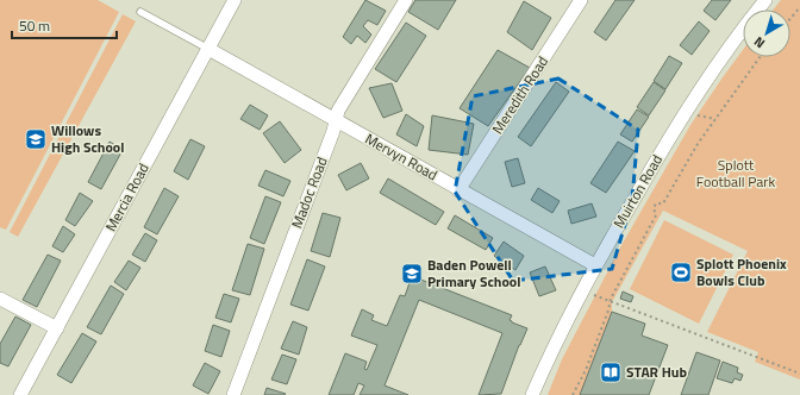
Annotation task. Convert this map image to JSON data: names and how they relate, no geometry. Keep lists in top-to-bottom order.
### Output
{
  "streets": {
    "street": [
      "Meredith Road",
      "Mervyn Road",
      "Muirton Road",
      "Madoc Road",
      "Mercia Road"
    ]
  },
  "crossings": [
    ["Meredith Road", "Mervyn Road"],
    ["Mervyn Road", "Muirton Road"],
    ["Mervyn Road", "Madoc Road"],
    ["Mervyn Road", "Mercia Road"]
  ],
  "parks": ["Splott Football Park"],
  "places": {
    "school or university": ["Willows High School", "Baden Powell Primary School"],
    "sports": ["Splott Phoenix Bowls Club"],
    "library": ["STAR Hub"]
  },
  "scale_bar": "50 m",
  "north": "bottom left"
}
